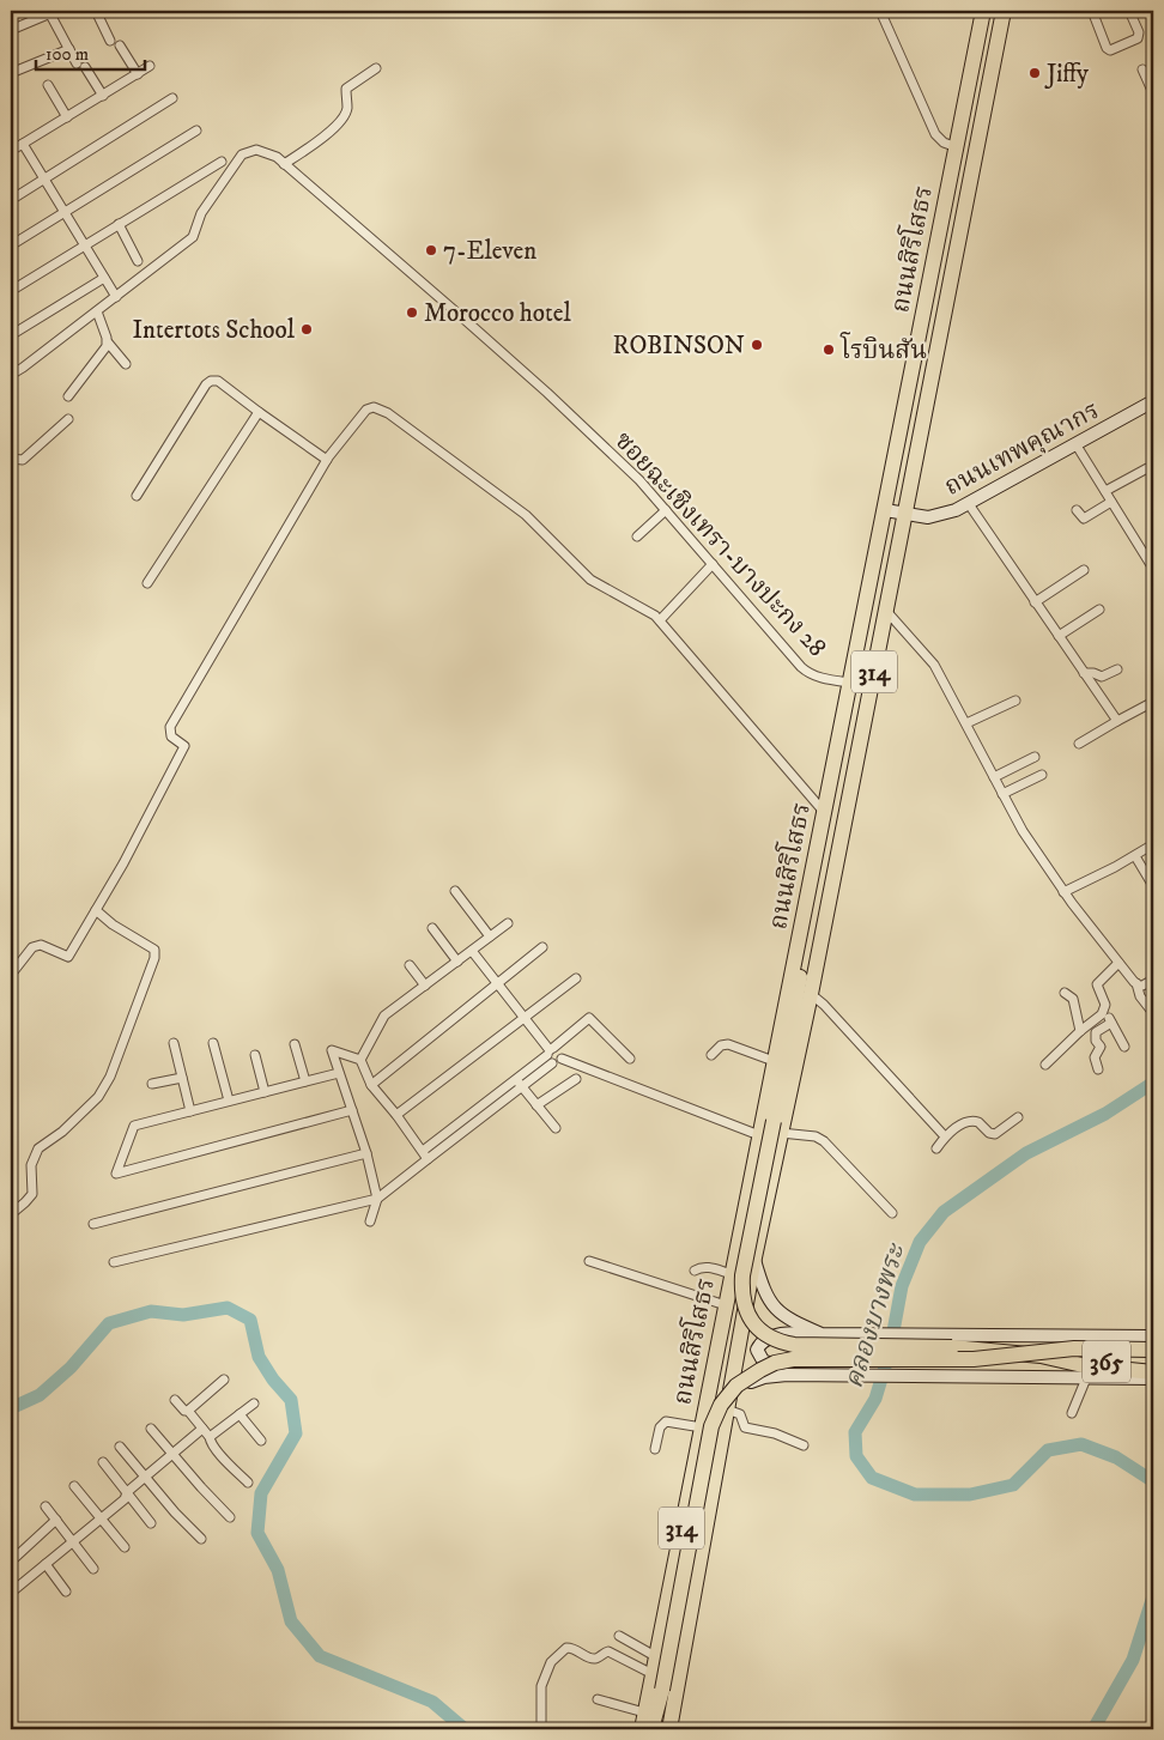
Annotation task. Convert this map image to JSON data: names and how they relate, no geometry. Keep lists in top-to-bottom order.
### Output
{
  "streets": {
    "highway": ["ถนนสิริโสธร", "314", "365"],
    "main road": ["ถนนเทพคุณากร"],
    "street": ["ซอยฉะเชิงเทรา-บางปะกง 28"]
  },
  "crossings": [
    ["ถนนสิริโสธร", "ถนนเทพคุณากร"],
    ["ถนนสิริโสธร", "ซอยฉะเชิงเทรา-บางปะกง 28"],
    ["ถนนสิริโสธร", "365"]
  ],
  "water": ["คลองบางพระ"],
  "places": [
    "Jiffy",
    "7-Eleven",
    "Morocco hotel",
    "Intertots School",
    "ROBINSON",
    "โรบินสัน"
  ],
  "scale_bar": "100 m"
}
